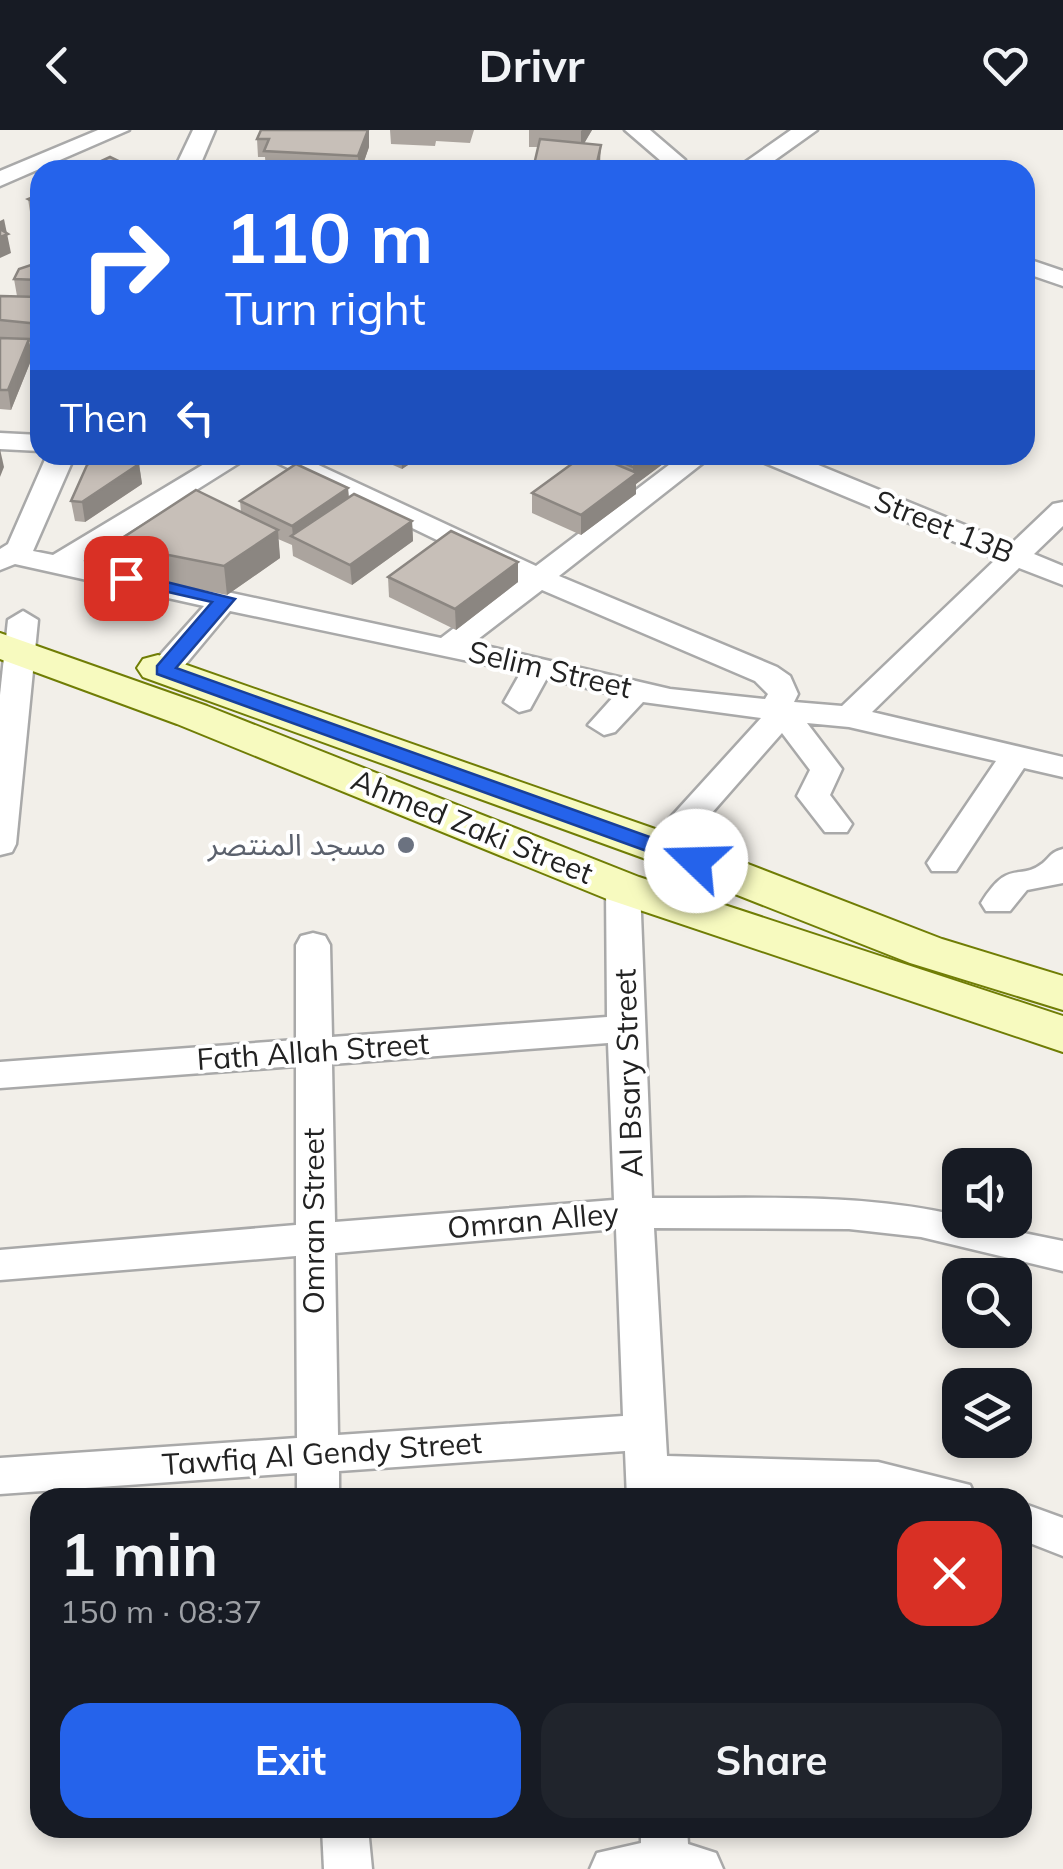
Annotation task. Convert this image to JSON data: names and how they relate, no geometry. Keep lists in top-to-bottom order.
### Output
{
  "streets": {
    "street": [
      "Street 13B",
      "Selim Street",
      "Ahmed Zaki Street",
      "Fath Allah Street",
      "Al Bsary Street",
      "Omran Street",
      "Omran Alley",
      "Tawfiq Al Gendy Street"
    ]
  },
  "crossings": [
    ["Ahmed Zaki Street", "Al Bsary Street"],
    ["Fath Allah Street", "Al Bsary Street"],
    ["Fath Allah Street", "Omran Street"],
    ["Al Bsary Street", "Omran Alley"],
    ["Al Bsary Street", "Tawfiq Al Gendy Street"],
    ["Omran Street", "Omran Alley"],
    ["Omran Street", "Tawfiq Al Gendy Street"]
  ],
  "places": ["مسجد المنتصر"],
  "page": {
    "header": "Drivr",
    "turn": ["110 m", "Turn right"],
    "then": "Then",
    "heading": ["1 min", "150 m · 08:37"],
    "buttons": ["Exit", "Share"]
  }
}
